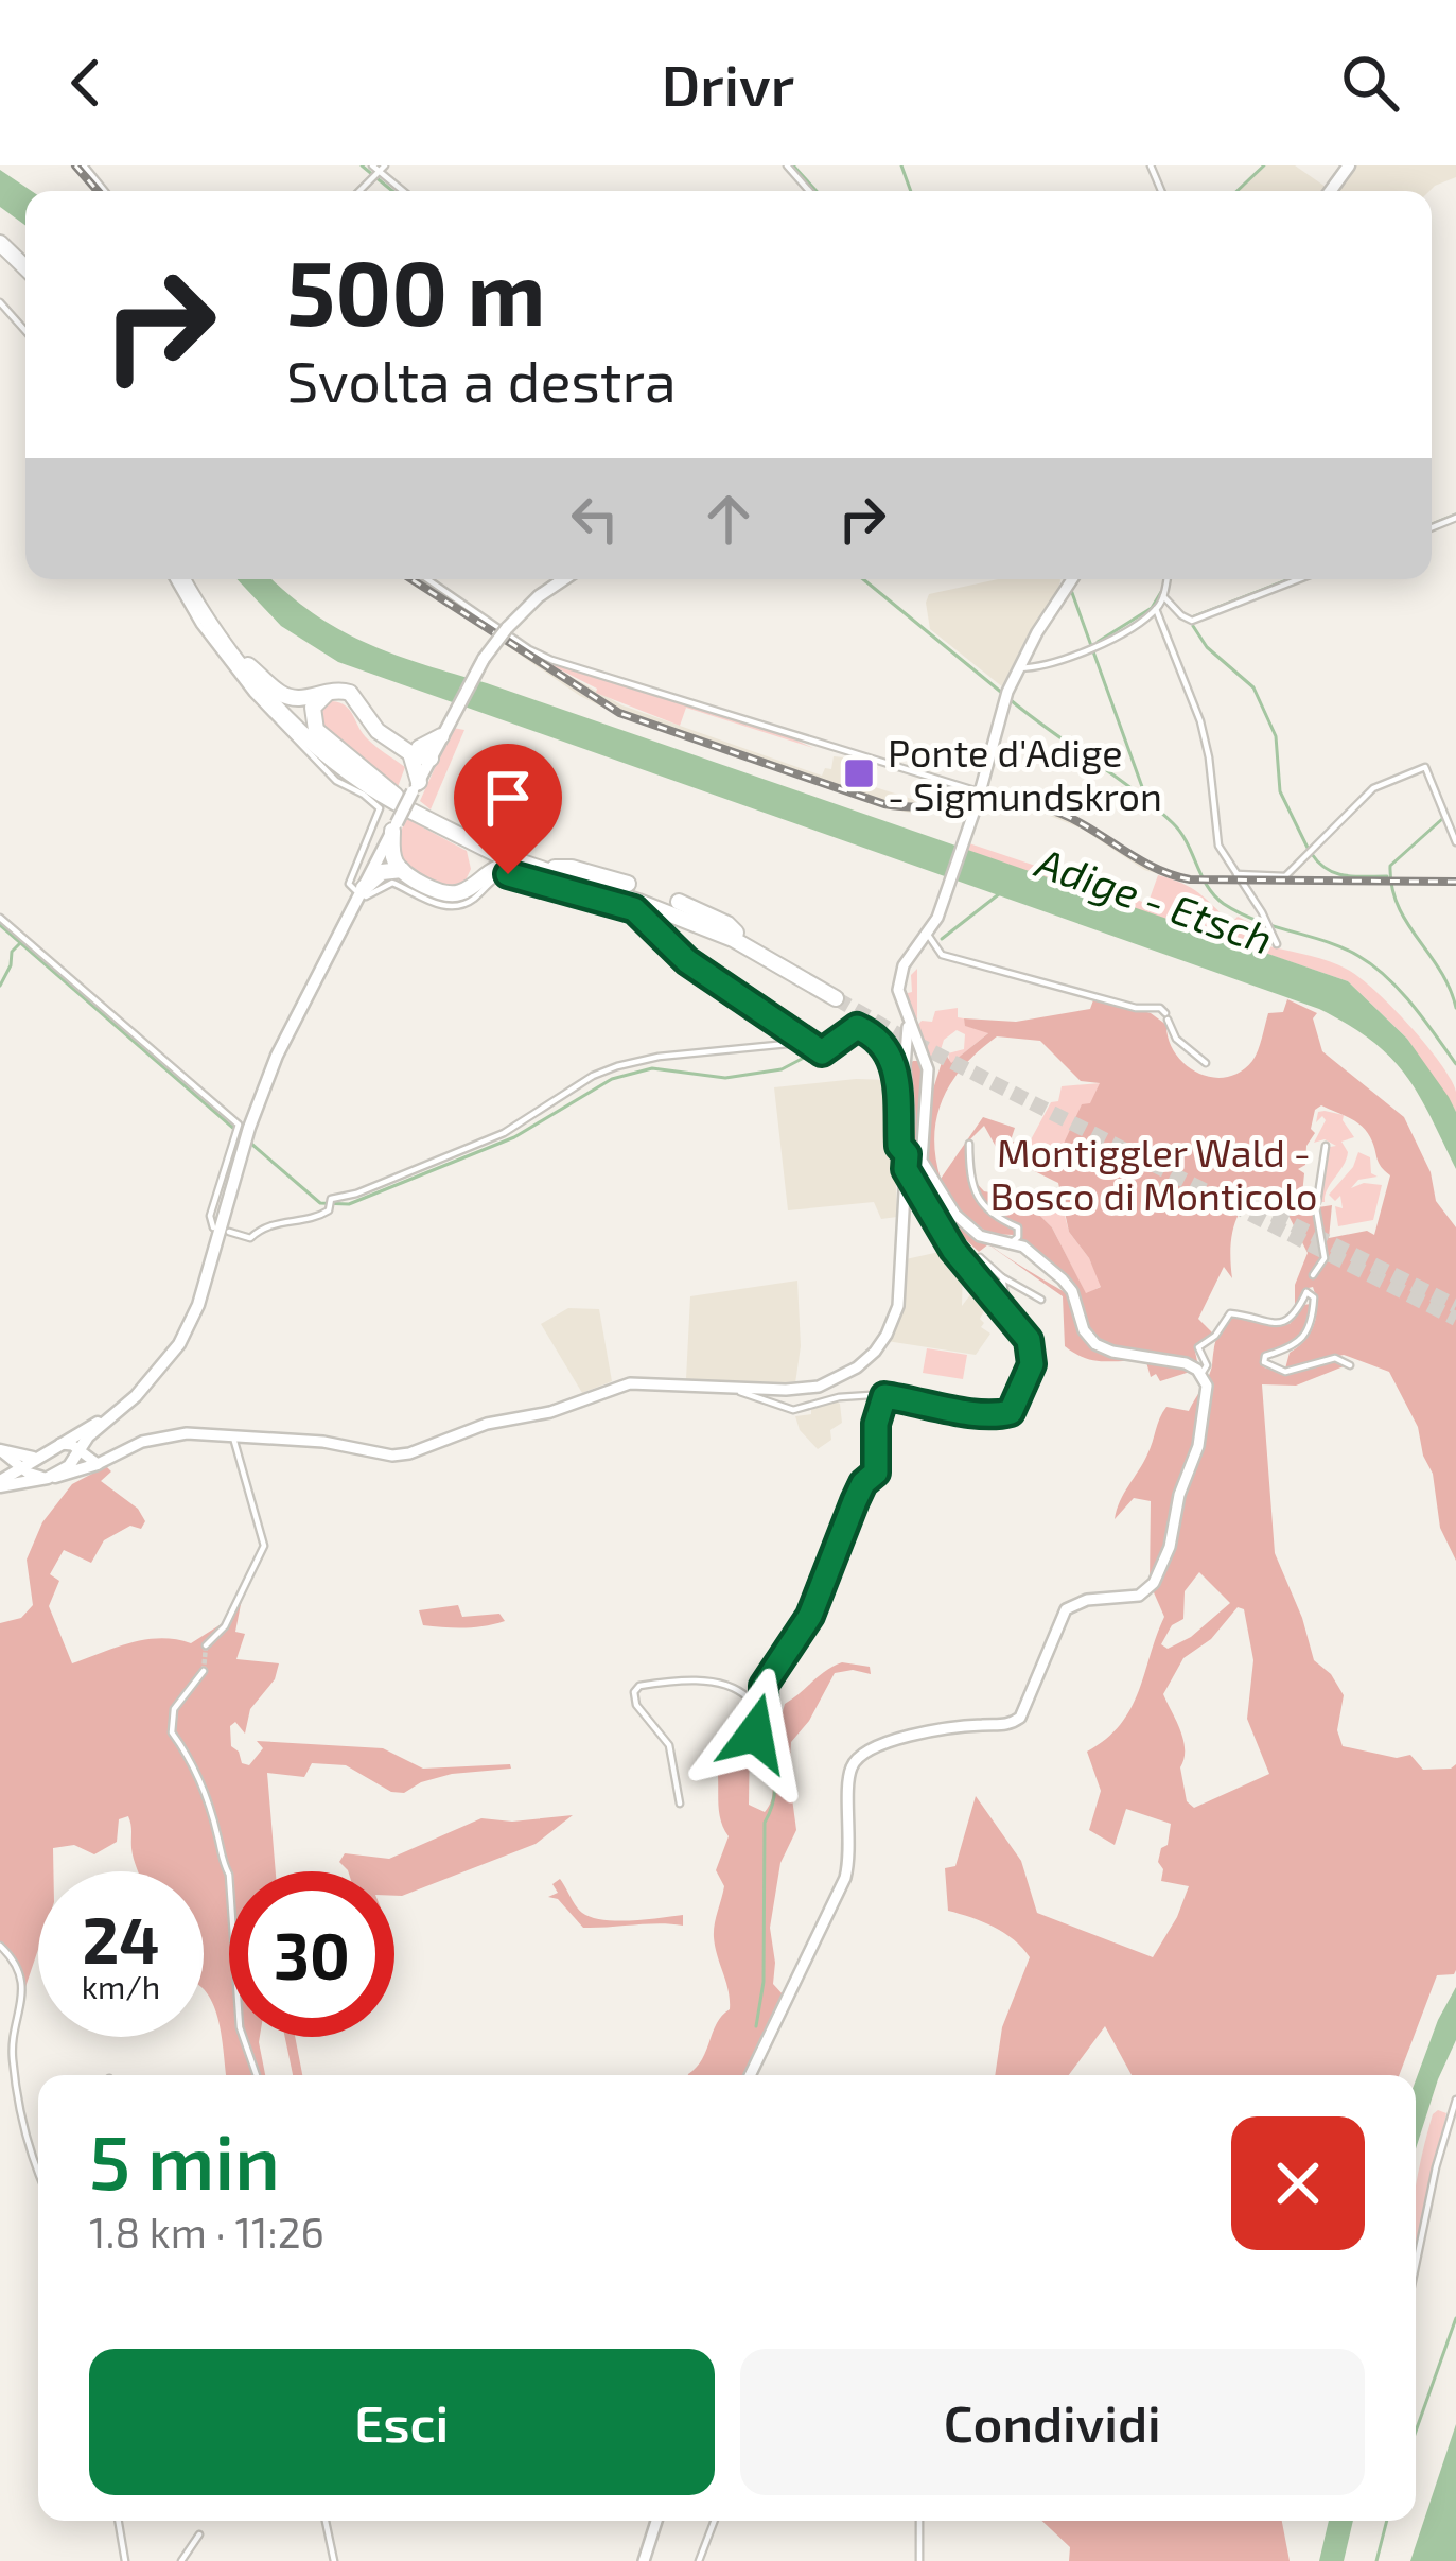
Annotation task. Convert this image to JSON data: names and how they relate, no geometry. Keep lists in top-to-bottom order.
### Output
{
  "water": ["Adige - Etsch"],
  "parks": ["Montiggler Wald - Bosco di Monticolo"],
  "places": {
    "transit": ["Ponte d'Adige - Sigmundskron"]
  },
  "page": {
    "header": "Drivr",
    "turn": ["500 m", "Svolta a destra"],
    "speed": "24 km/h",
    "limit": "30",
    "heading": ["5 min", "1.8 km · 11:26"],
    "buttons": ["Esci", "Condividi"]
  }
}
